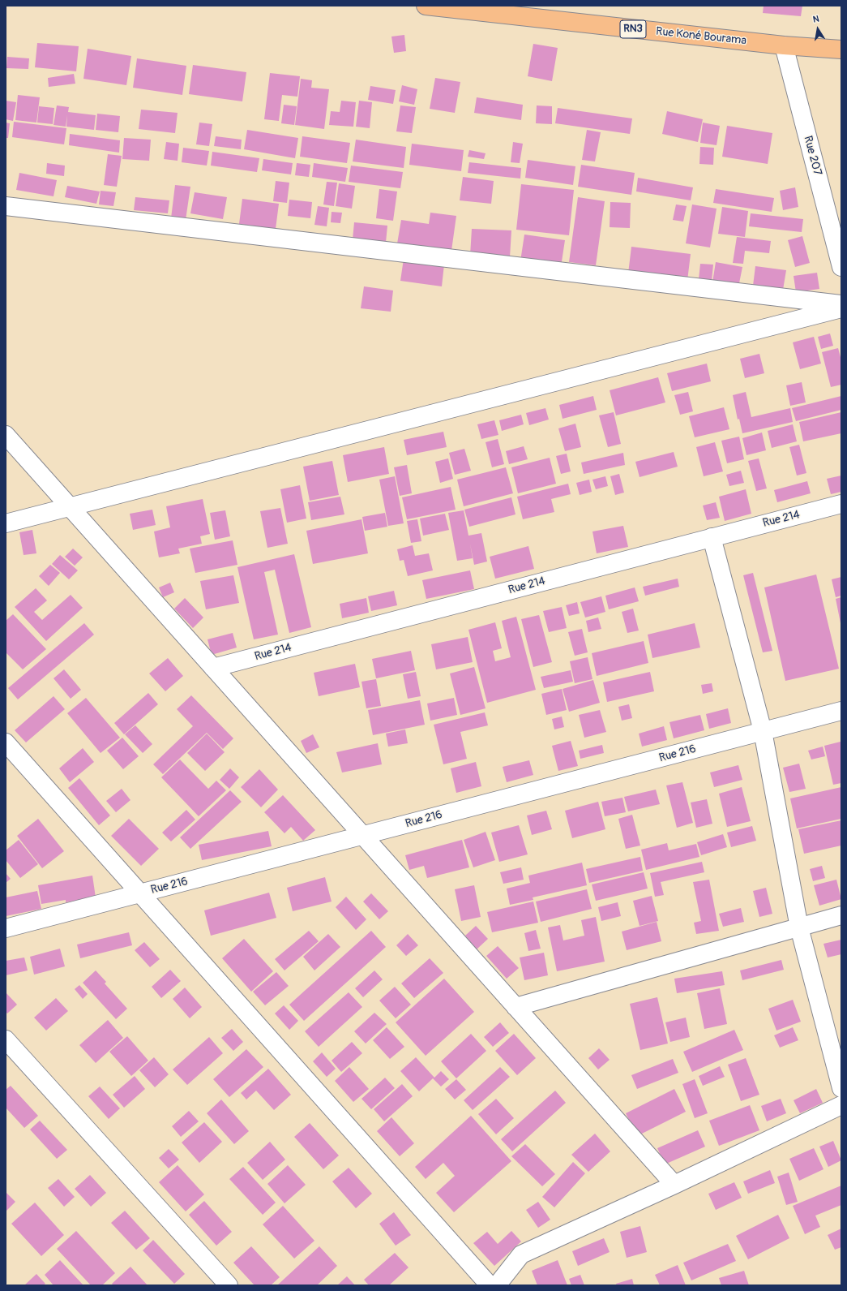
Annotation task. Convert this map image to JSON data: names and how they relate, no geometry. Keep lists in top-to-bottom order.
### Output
{
  "streets": {
    "highway": ["RN3", "Rue Koné Bourama"],
    "street": ["Rue 207", "Rue 214", "Rue 216"]
  },
  "crossings": [
    ["Rue Koné Bourama", "Rue 207"]
  ],
  "north": "top"
}
